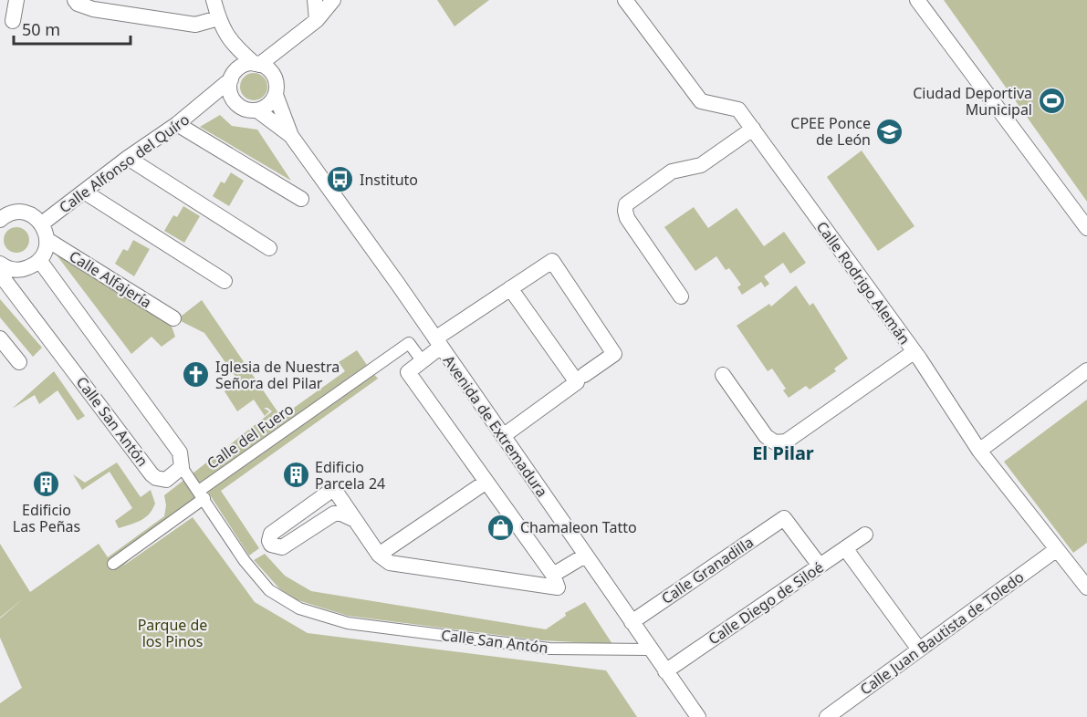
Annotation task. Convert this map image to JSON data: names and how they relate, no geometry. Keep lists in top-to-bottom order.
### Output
{
  "streets": {
    "street": [
      "Calle Alfonso del Quíro",
      "Calle Alfajería",
      "Calle Rodrigo Alemán",
      "Calle San Antón",
      "Avenida de Extremadura",
      "Calle del Fuero",
      "Calle Granadilla",
      "Calle Diego de Siloé",
      "Calle Juan Bautista de Toledo"
    ]
  },
  "crossings": [
    ["Calle Alfonso del Quíro", "Avenida de Extremadura"],
    ["Calle Rodrigo Alemán", "Calle Juan Bautista de Toledo"],
    ["Calle San Antón", "Avenida de Extremadura"],
    ["Calle San Antón", "Calle del Fuero"],
    ["Avenida de Extremadura", "Calle Granadilla"],
    ["Avenida de Extremadura", "Calle Diego de Siloé"],
    ["Calle Granadilla", "Calle Diego de Siloé"]
  ],
  "districts": ["El Pilar"],
  "parks": ["Parque de los Pinos"],
  "places": {
    "sports": ["Ciudad Deportiva Municipal"],
    "school or university": ["CPEE Ponce de León"],
    "bus stop": ["Instituto"],
    "church": ["Iglesia de Nuestra Señora del Pilar"],
    "building": ["Edificio Parcela 24", "Edificio Las Peñas"],
    "shop": ["Chamaleon Tatto"]
  },
  "scale_bar": "50 m"
}
